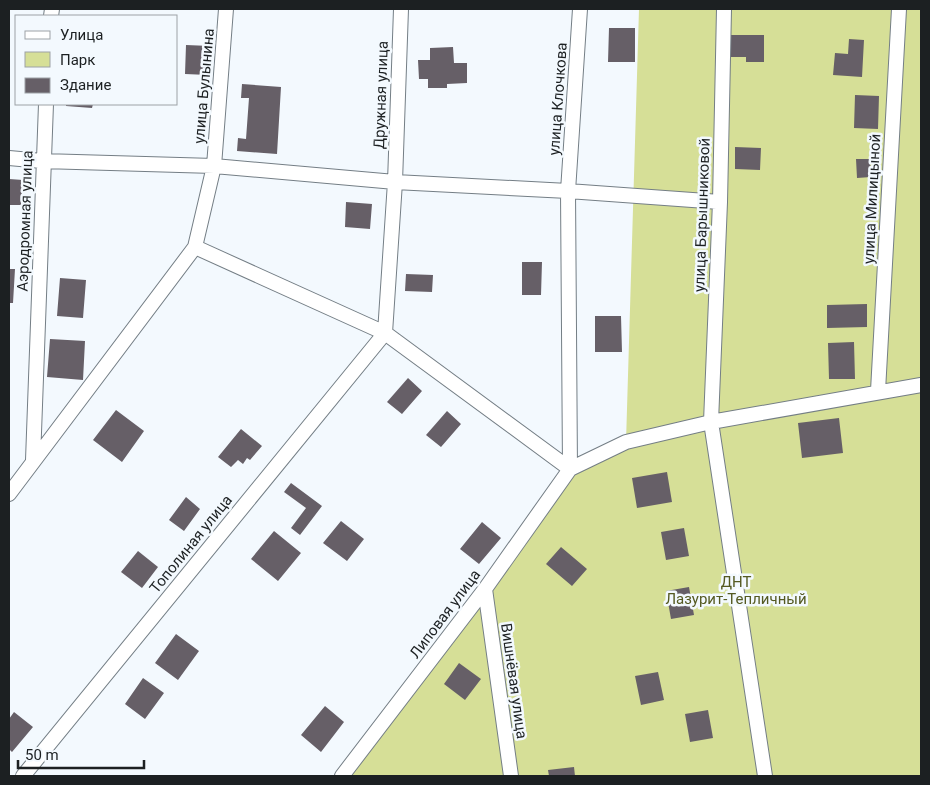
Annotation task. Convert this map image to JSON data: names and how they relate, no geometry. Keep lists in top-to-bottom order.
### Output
{
  "streets": {
    "street": [
      "улица Булынина",
      "Дружная улица",
      "улица Клочкова",
      "улица Милицыной",
      "улица Барышниковой",
      "Аэродромная улица",
      "Тополиная улица",
      "Липовая улица",
      "Вишнёвая улица"
    ]
  },
  "crossings": [
    ["Дружная улица", "Тополиная улица"],
    ["улица Клочкова", "Липовая улица"],
    ["Липовая улица", "Вишнёвая улица"]
  ],
  "parks": ["ДНТ Лазурит-Тепличный"],
  "legend": ["Улица", "Парк", "Здание"],
  "scale_bar": "50 m"
}
